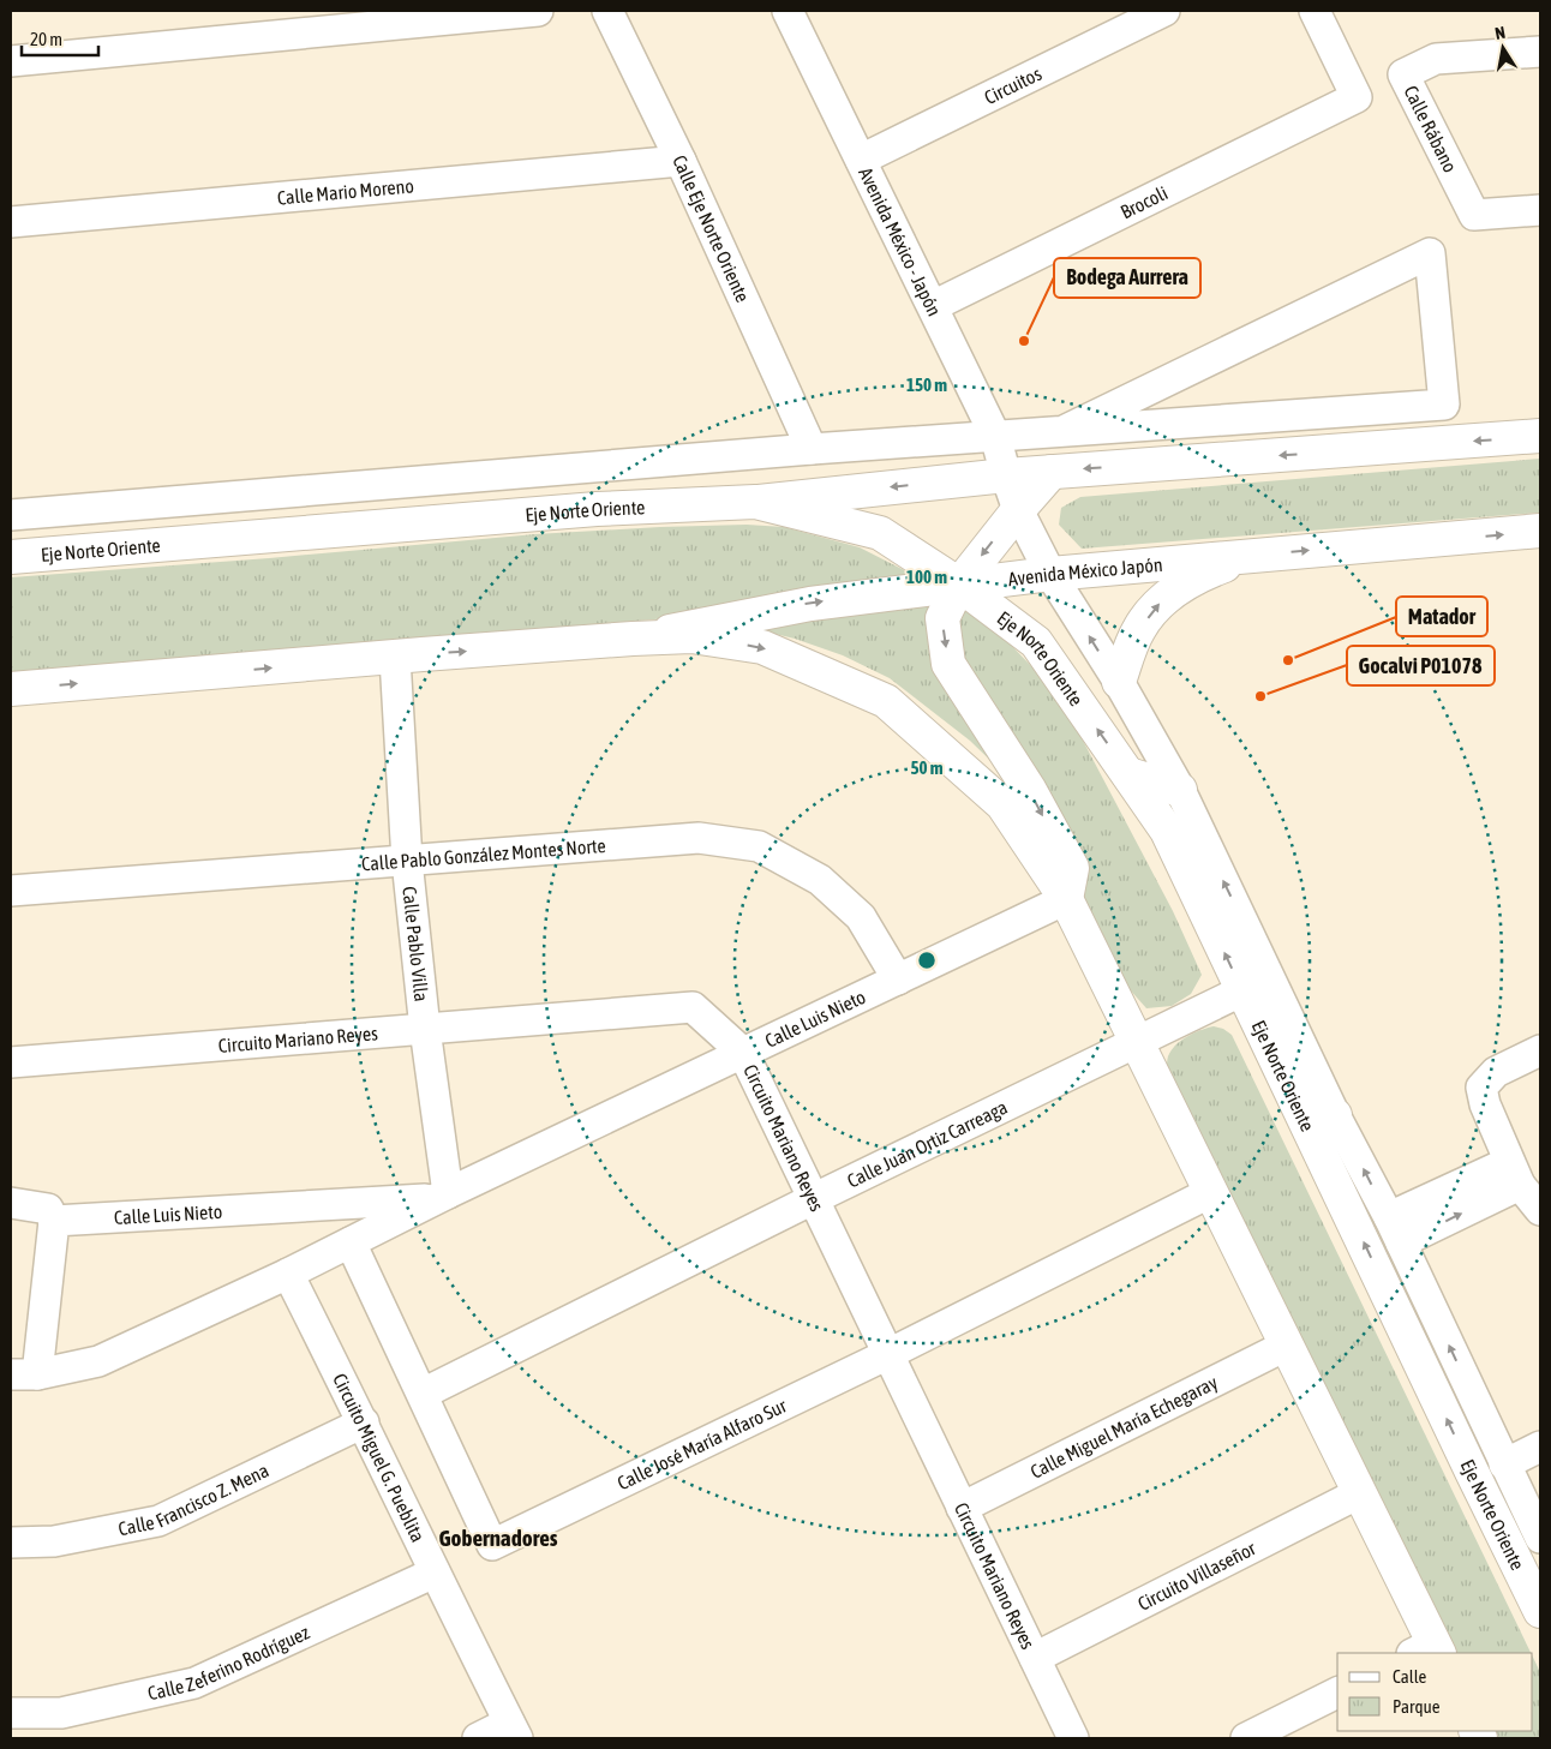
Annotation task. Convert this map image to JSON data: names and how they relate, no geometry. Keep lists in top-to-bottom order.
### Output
{
  "streets": {
    "main road": ["Eje Norte Oriente", "Avenida México Japón"],
    "street": [
      "Circuitos",
      "Calle Rábano",
      "Calle Mario Moreno",
      "Brocoli",
      "Calle Eje Norte Oriente",
      "Avenida México - Japón",
      "Calle Pablo González Montes Norte",
      "Calle Pablo Villa",
      "Calle Luis Nieto",
      "Circuito Mariano Reyes",
      "Calle Juan Ortiz Carreaga",
      "Calle Miguel María Echegaray",
      "Calle José María Alfaro Sur",
      "Circuito Miguel G. Pueblita",
      "Calle Francisco Z. Mena",
      "Circuito Villaseñor",
      "Calle Zeferino Rodríguez"
    ]
  },
  "crossings": [
    ["Circuitos", "Avenida México - Japón"],
    ["Calle Mario Moreno", "Calle Eje Norte Oriente"],
    ["Brocoli", "Avenida México - Japón"],
    ["Avenida México - Japón", "Eje Norte Oriente"],
    ["Avenida México - Japón", "Avenida México Japón"],
    ["Avenida México - Japón", "Calle Juan Ortiz Carreaga"],
    ["Eje Norte Oriente", "Avenida México Japón"],
    ["Eje Norte Oriente", "Calle Juan Ortiz Carreaga"],
    ["Calle Pablo González Montes Norte", "Calle Pablo Villa"],
    ["Calle Pablo González Montes Norte", "Calle Luis Nieto"],
    ["Calle Pablo Villa", "Calle Luis Nieto"],
    ["Calle Pablo Villa", "Circuito Mariano Reyes"],
    ["Calle Luis Nieto", "Circuito Mariano Reyes"],
    ["Calle Luis Nieto", "Calle José María Alfaro Sur"],
    ["Calle Luis Nieto", "Circuito Miguel G. Pueblita"],
    ["Circuito Mariano Reyes", "Calle Juan Ortiz Carreaga"],
    ["Circuito Mariano Reyes", "Calle Miguel María Echegaray"],
    ["Circuito Mariano Reyes", "Calle José María Alfaro Sur"],
    ["Circuito Mariano Reyes", "Circuito Villaseñor"],
    ["Calle Juan Ortiz Carreaga", "Calle José María Alfaro Sur"],
    ["Circuito Miguel G. Pueblita", "Calle Francisco Z. Mena"],
    ["Circuito Miguel G. Pueblita", "Calle Zeferino Rodríguez"]
  ],
  "one_way": ["Avenida México - Japón"],
  "districts": ["Gobernadores"],
  "places": ["Bodega Aurrera", "Matador", "Gocalvi P01078"],
  "legend": ["Calle", "Parque"],
  "scale_bar": "20 m",
  "north": "top",
  "rings": ["150 m", "100 m", "50 m"]
}
